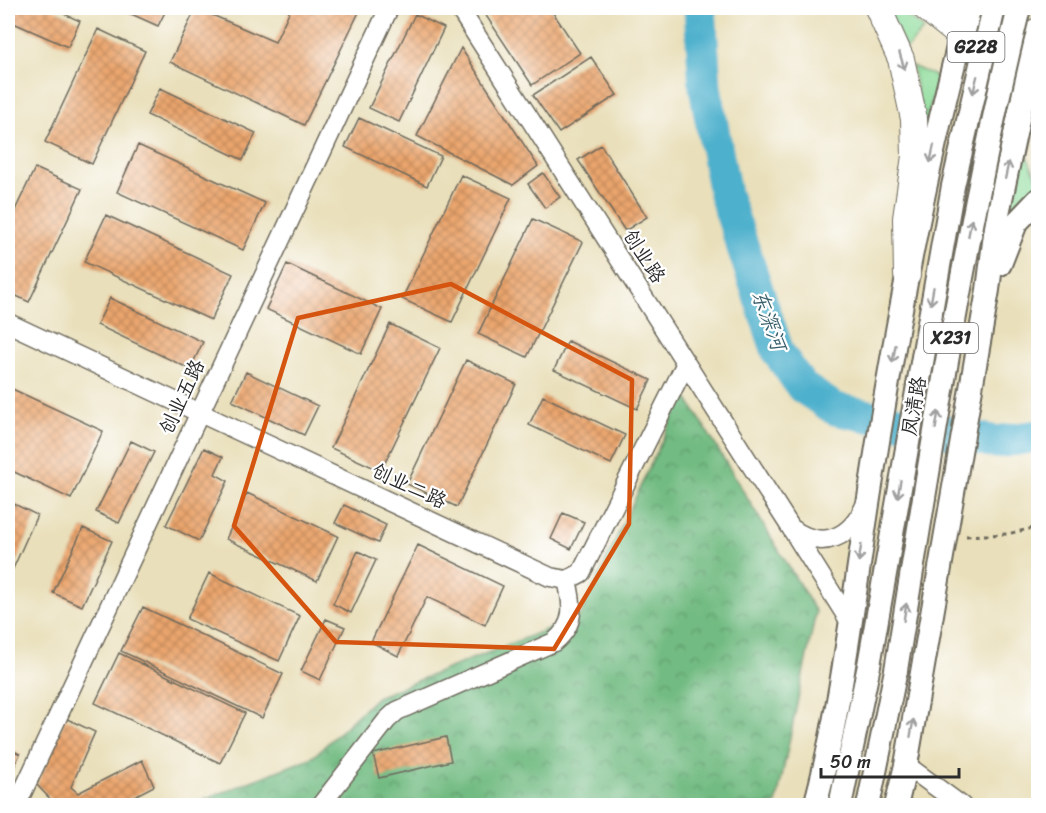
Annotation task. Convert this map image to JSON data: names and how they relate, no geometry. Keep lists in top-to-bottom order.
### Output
{
  "streets": {
    "highway": ["G228", "凤清路"],
    "main road": ["X231"],
    "street": ["创业路", "创业五路", "创业二路"]
  },
  "crossings": [
    ["G228", "X231"],
    ["G228", "凤清路"],
    ["创业路", "凤清路"],
    ["创业五路", "创业二路"]
  ],
  "water": ["东深河"],
  "scale_bar": "50 m"
}
